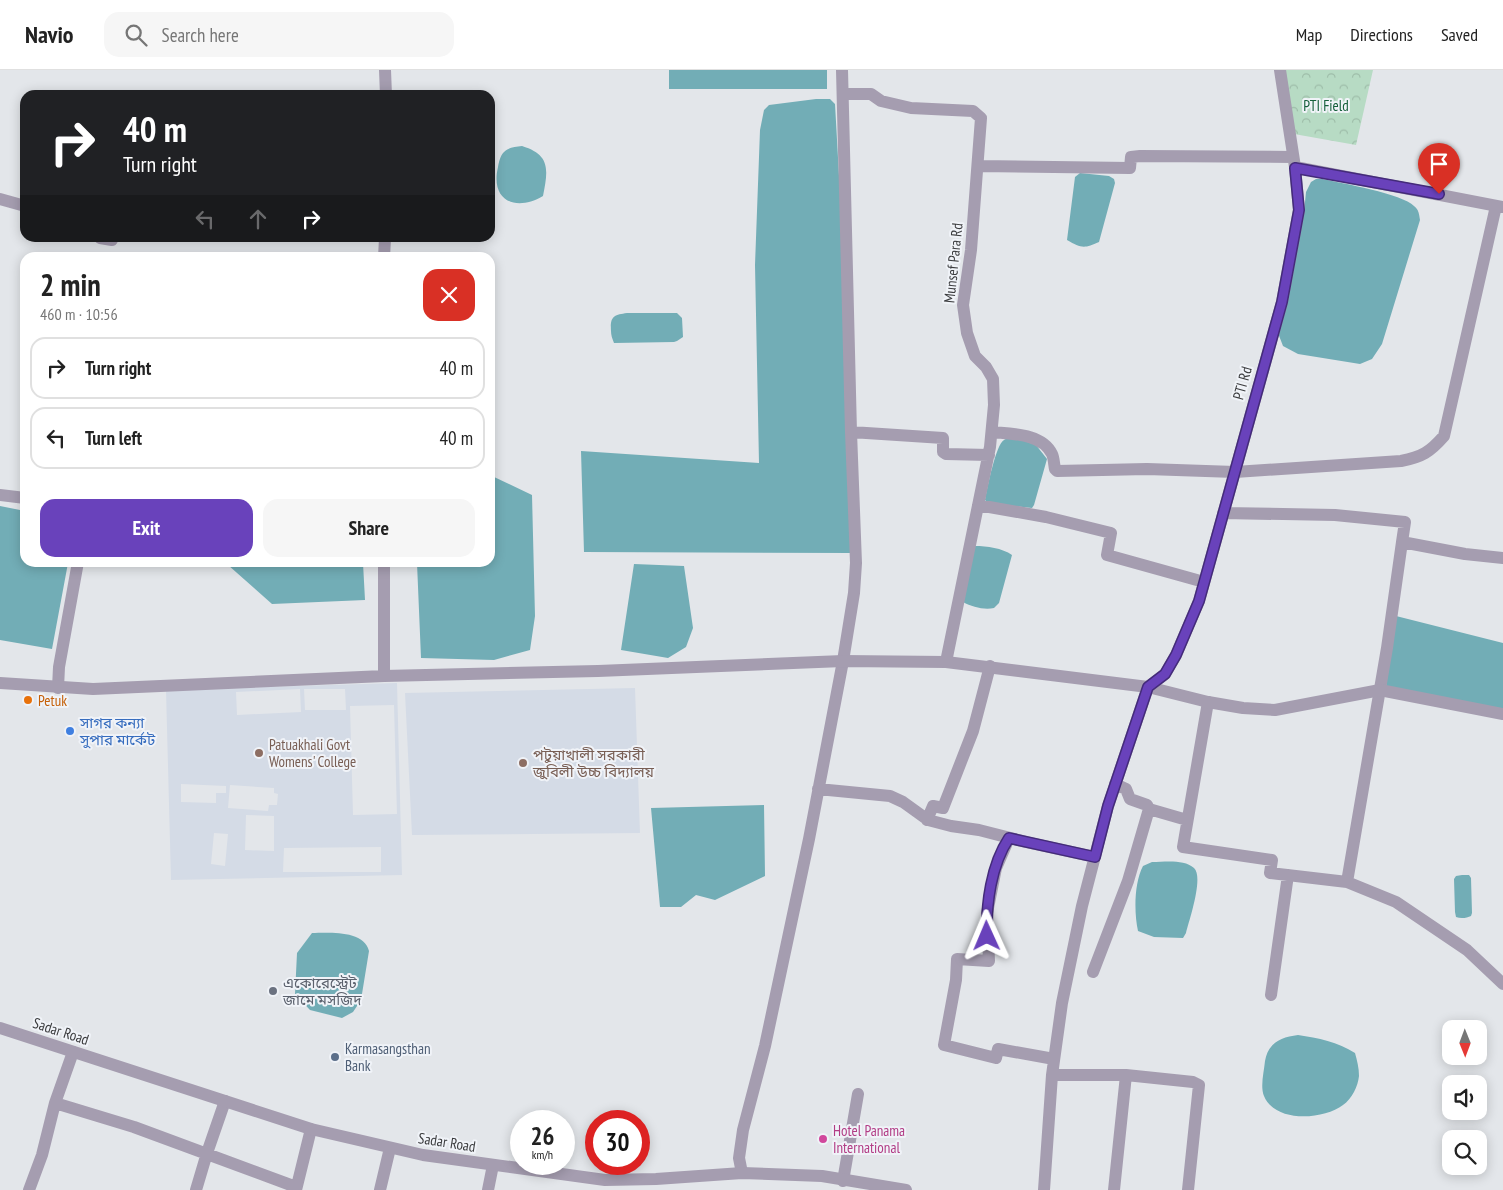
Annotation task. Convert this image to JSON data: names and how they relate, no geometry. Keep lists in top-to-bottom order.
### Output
{
  "streets": {
    "street": ["Munsef Para Rd", "PTI Rd", "Sadar Road"]
  },
  "parks": ["PTI Field"],
  "places": [
    "Petuk",
    "সাগর কন্যা সুপার মার্কেট",
    "Patuakhali Govt Womens' College",
    "পটুয়াখালী সরকারী জুবিলী উচ্চ বিদ্যালয়",
    "একোরেস্ট্রেট জামে মসজিদ",
    "Karmasangsthan Bank",
    "Hotel Panama International"
  ],
  "north": "bottom",
  "page": {
    "header": "Navio",
    "search": "Search here",
    "nav": ["Map", "Directions", "Saved"],
    "turn": ["40 m", "Turn right"],
    "heading": ["2 min", "460 m · 10:56"],
    "list": [
      {
        "name": "Turn right",
        "value": "40 m"
      },
      {
        "name": "Turn left",
        "value": "40 m"
      }
    ],
    "buttons": ["Exit", "Share"],
    "speed": "26 km/h",
    "limit": "30"
  }
}
